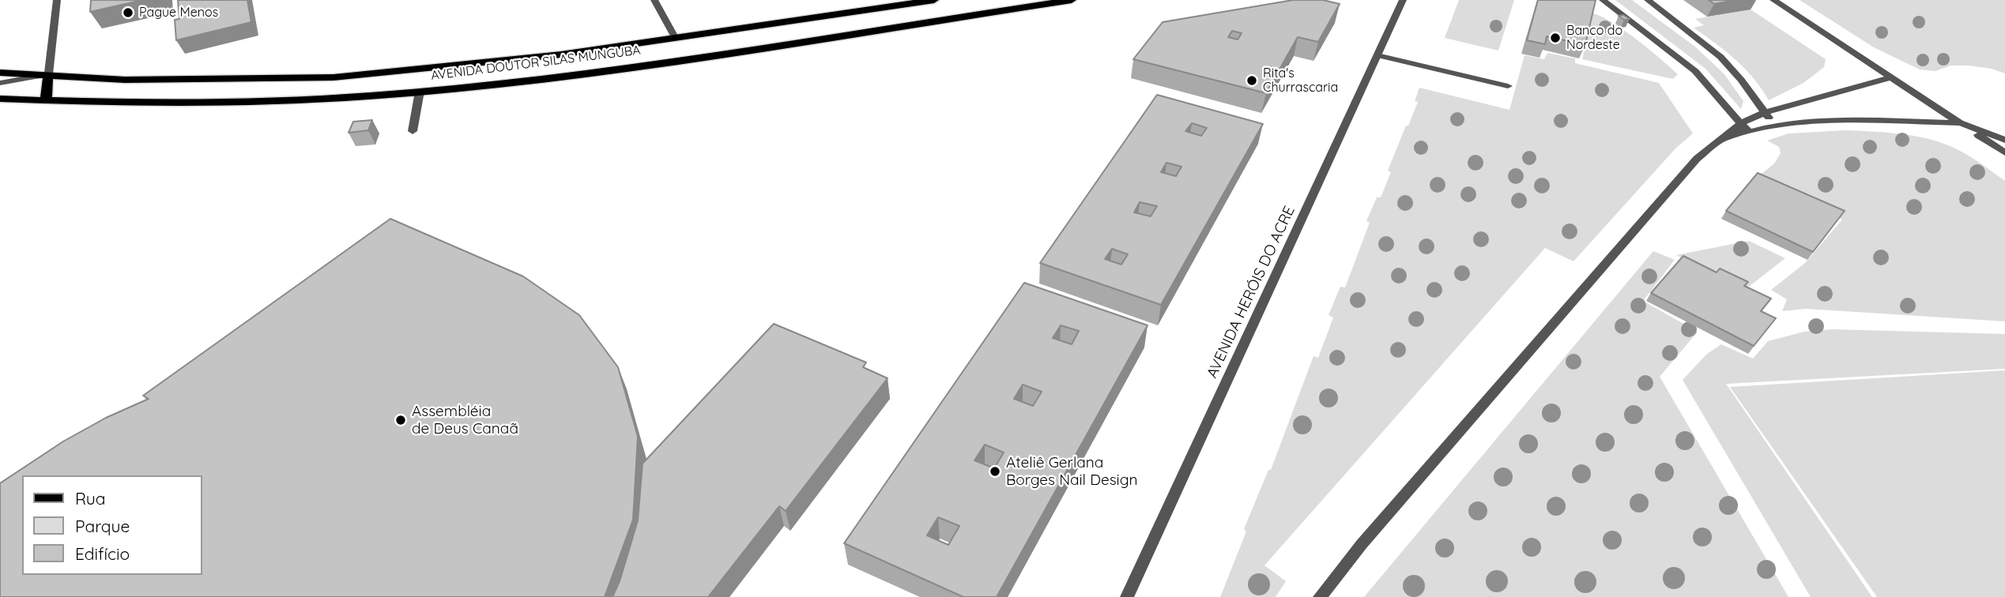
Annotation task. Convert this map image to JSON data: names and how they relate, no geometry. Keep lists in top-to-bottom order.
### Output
{
  "streets": {
    "main road": ["AVENIDA DOUTOR SILAS MUNGUBA"],
    "street": ["AVENIDA HERÓIS DO ACRE"]
  },
  "places": [
    "Pague Menos",
    "Banco do Nordeste",
    "Rita's Churrascaria",
    "Assembléia de Deus Canaã",
    "Ateliê Gerlana Borges Nail Design"
  ],
  "legend": ["Rua", "Parque", "Edifício"]
}
